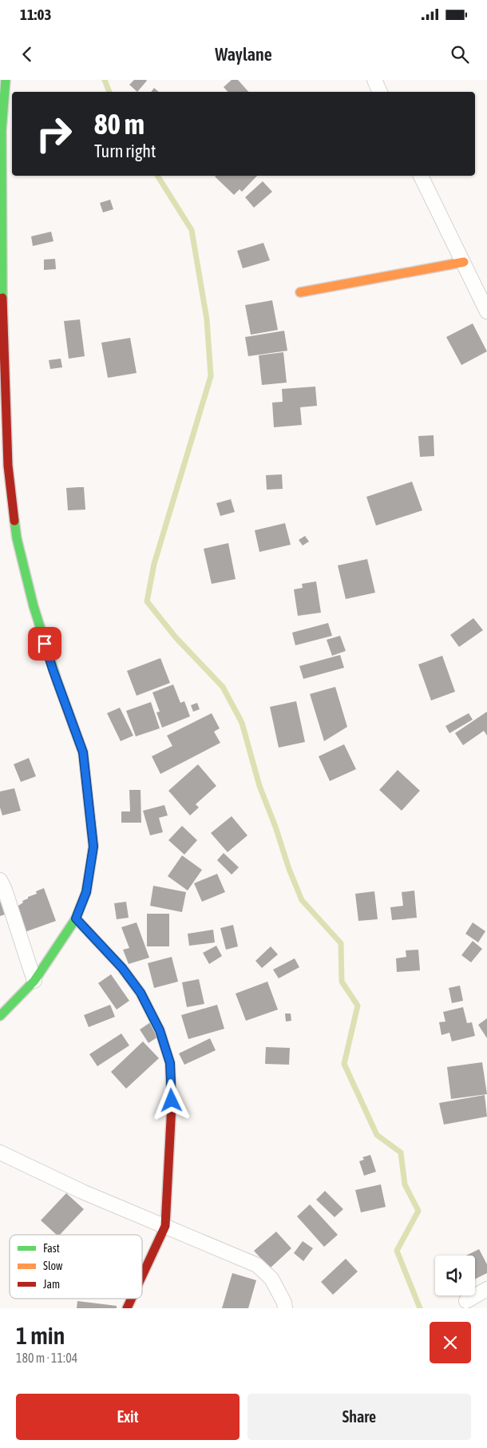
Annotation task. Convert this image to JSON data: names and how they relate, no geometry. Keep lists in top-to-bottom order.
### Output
{
  "legend": ["Fast", "Slow", "Jam"],
  "page": {
    "status": "11:03",
    "header": "Waylane",
    "turn": ["80 m", "Turn right"],
    "heading": ["1 min", "180 m · 11:04"],
    "buttons": ["Exit", "Share"]
  }
}
